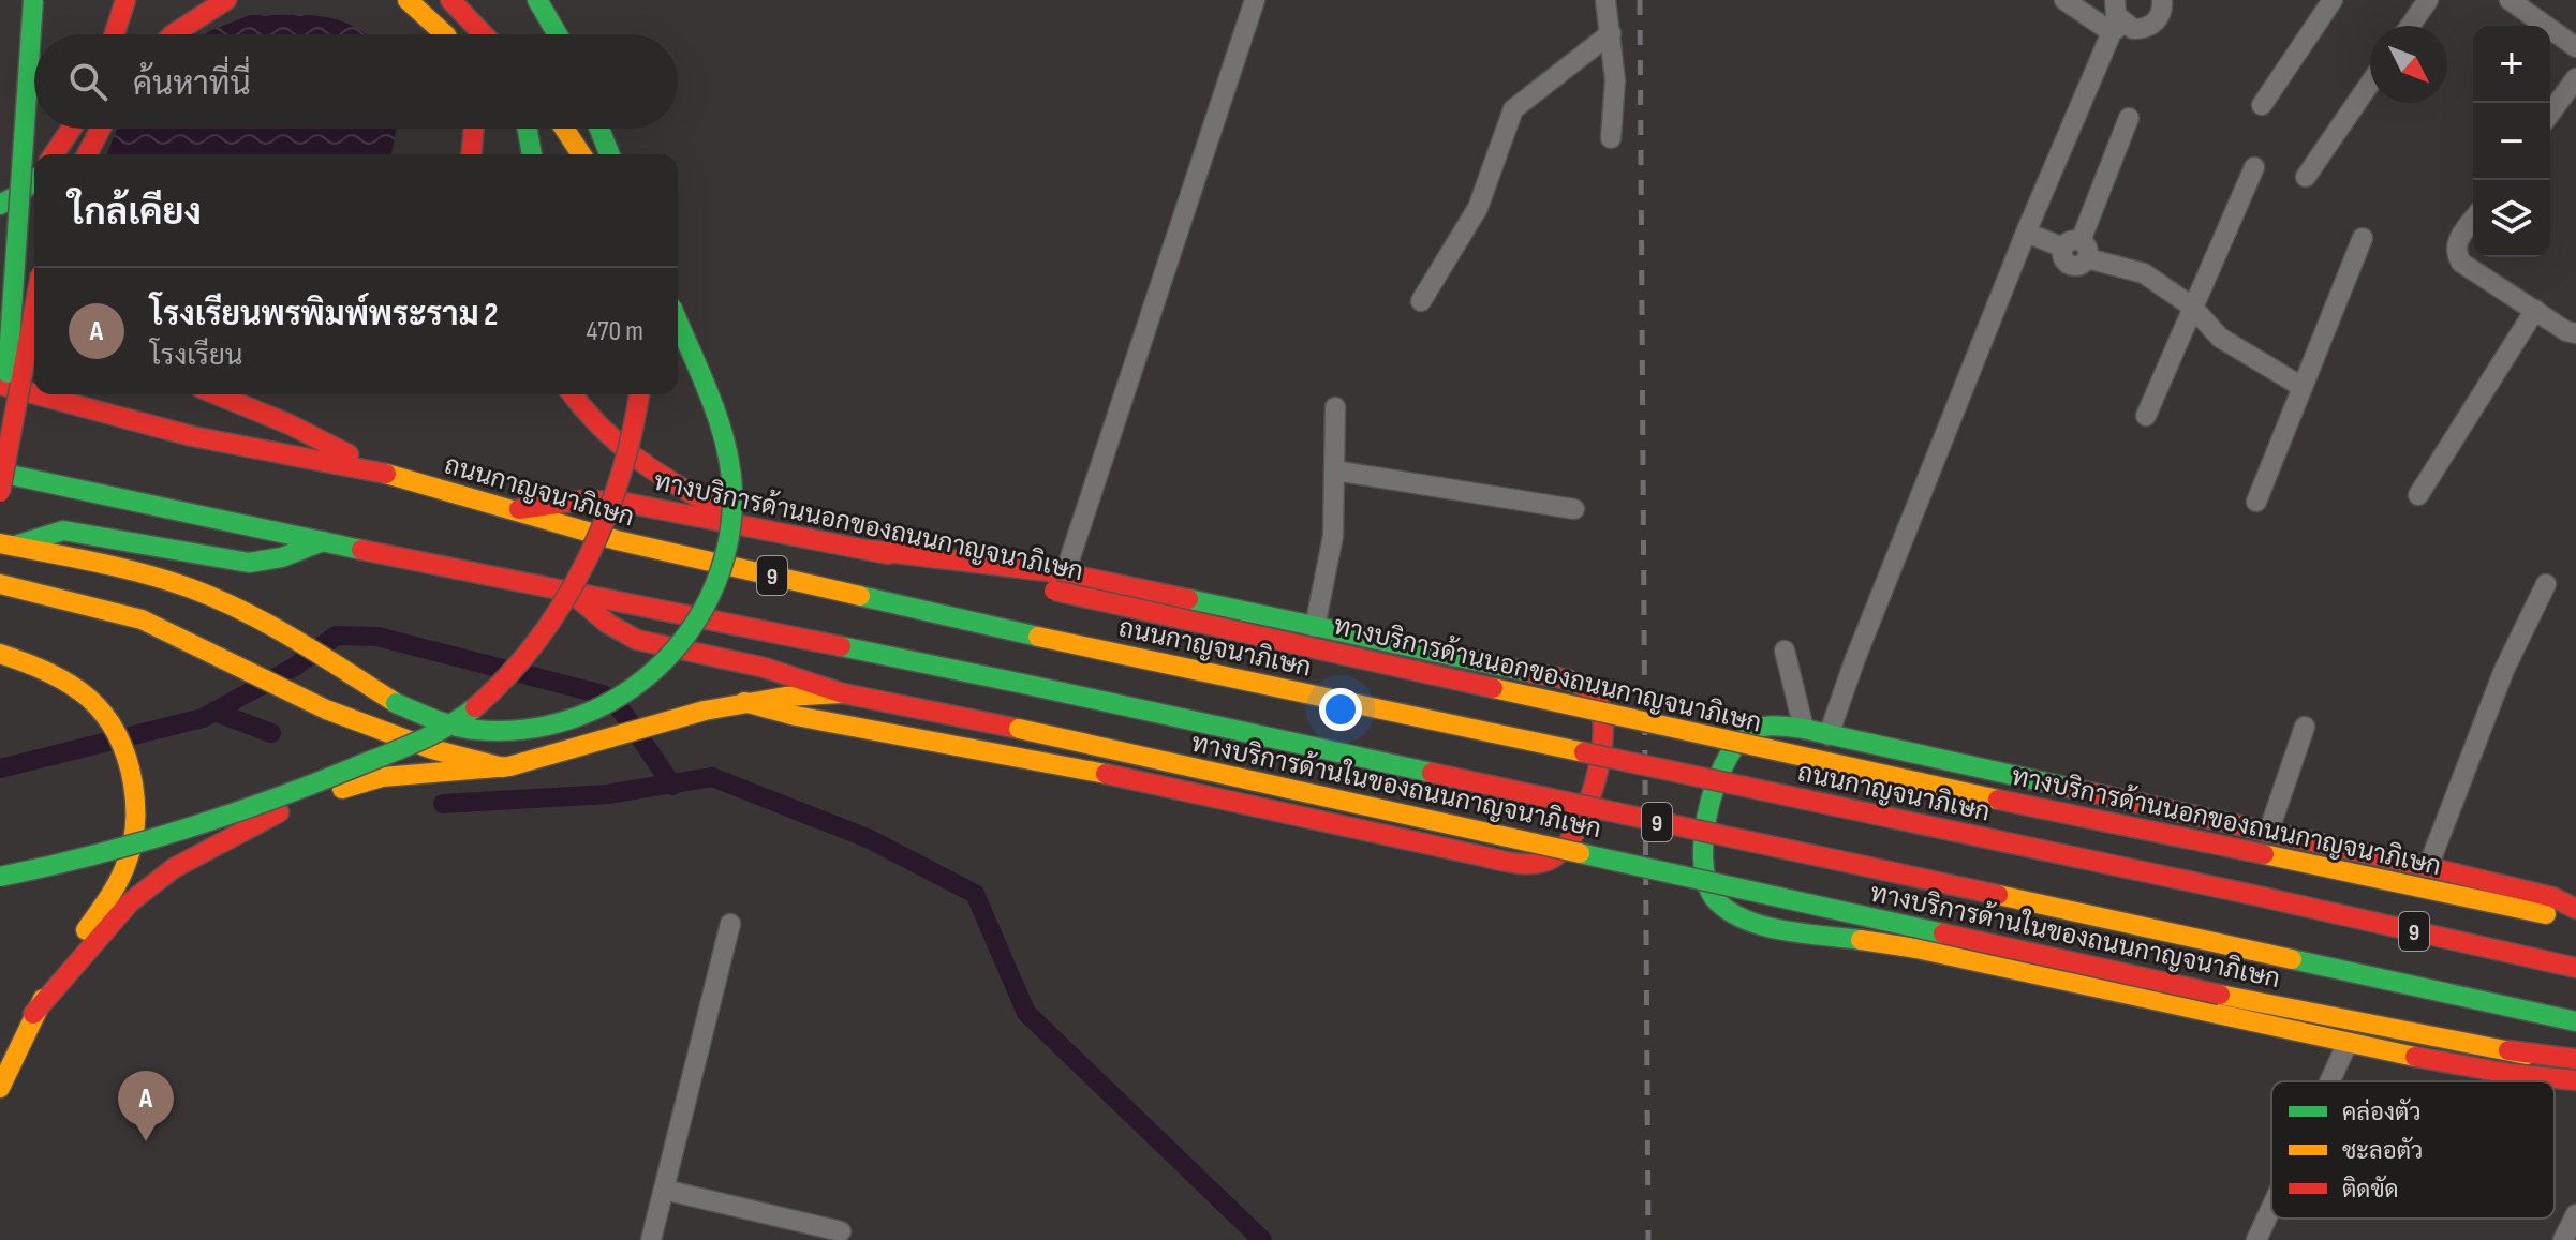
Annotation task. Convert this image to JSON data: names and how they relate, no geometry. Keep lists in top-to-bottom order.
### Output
{
  "streets": {
    "main road": [
      "ถนนกาญจนาภิเษก",
      "ทางบริการด้านนอกของถนนกาญจนาภิเษก",
      "9",
      "ทางบริการด้านในของถนนกาญจนาภิเษก"
    ]
  },
  "crossings": [
    ["ถนนกาญจนาภิเษก", "ทางบริการด้านนอกของถนนกาญจนาภิเษก"],
    ["9", "ทางบริการด้านในของถนนกาญจนาภิเษก"]
  ],
  "legend": ["คล่องตัว", "ชะลอตัว", "ติดขัด"],
  "north": "bottom right",
  "page": {
    "map_buttons": ["+", "−"],
    "search": "ค้นหาที่นี่",
    "heading": "ใกล้เคียง",
    "list": [
      {
        "mark": "A",
        "name": "โรงเรียนพรพิมพ์พระราม 2",
        "note": "โรงเรียน",
        "value": "470 m"
      }
    ],
    "pins": "A"
  }
}
